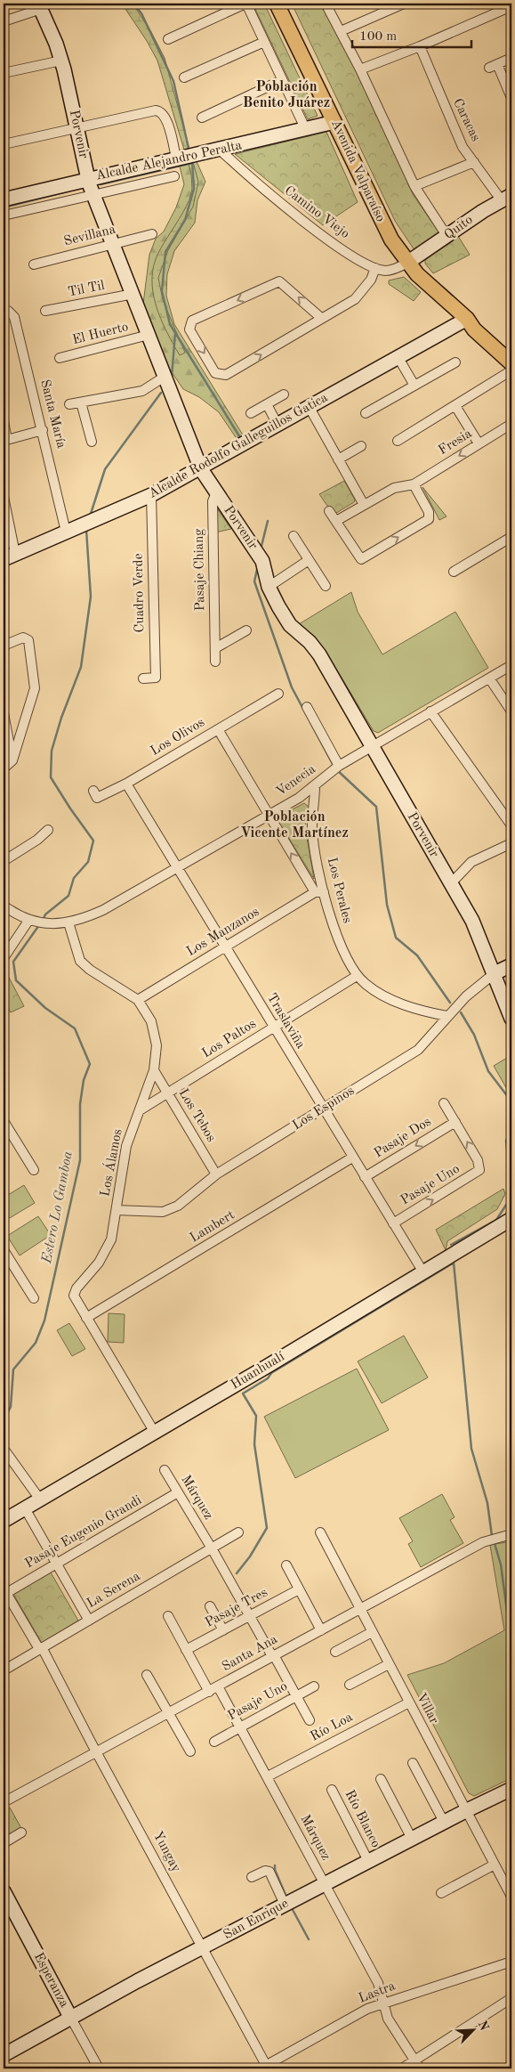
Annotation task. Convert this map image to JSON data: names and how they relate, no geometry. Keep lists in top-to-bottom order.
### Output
{
  "streets": {
    "main road": ["Avenida Valparaíso"],
    "street": [
      "Caracas",
      "Porvenir",
      "Alcalde Alejandro Peralta",
      "Camino Viejo",
      "Quito",
      "Sevillana",
      "Til Til",
      "El Huerto",
      "Santa María",
      "Fresia",
      "Alcalde Rodolfo Galleguillos Gatica",
      "Pasaje Chiang",
      "Cuadro Verde",
      "Los Olivos",
      "Venecia",
      "Los Perales",
      "Los Manzanos",
      "Traslaviña",
      "Los Paltos",
      "Los Espinos",
      "Los Tebos",
      "Pasaje Dos",
      "Los Álamos",
      "Pasaje Uno",
      "Lambert",
      "Huanhualí",
      "Márquez",
      "Pasaje Eugenio Grandi",
      "La Serena",
      "Pasaje Tres",
      "Santa Ana",
      "Villar",
      "Río Loa",
      "Río Blanco",
      "Yungay",
      "San Enrique",
      "Esperanza",
      "Lastra"
    ]
  },
  "crossings": [
    ["Caracas", "Quito"],
    ["Porvenir", "Alcalde Alejandro Peralta"],
    ["Porvenir", "Sevillana"],
    ["Porvenir", "Til Til"],
    ["Porvenir", "El Huerto"],
    ["Porvenir", "Alcalde Rodolfo Galleguillos Gatica"],
    ["Porvenir", "Pasaje Chiang"],
    ["Porvenir", "Venecia"],
    ["Porvenir", "Los Espinos"],
    ["Alcalde Alejandro Peralta", "Avenida Valparaíso"],
    ["Alcalde Alejandro Peralta", "Camino Viejo"],
    ["Avenida Valparaíso", "Quito"],
    ["Avenida Valparaíso", "Alcalde Rodolfo Galleguillos Gatica"],
    ["Santa María", "Alcalde Rodolfo Galleguillos Gatica"],
    ["Alcalde Rodolfo Galleguillos Gatica", "Cuadro Verde"],
    ["Los Olivos", "Traslaviña"],
    ["Venecia", "Los Perales"],
    ["Venecia", "Traslaviña"],
    ["Venecia", "Los Álamos"],
    ["Los Perales", "Los Manzanos"],
    ["Los Perales", "Los Paltos"],
    ["Los Perales", "Los Espinos"],
    ["Los Manzanos", "Traslaviña"],
    ["Los Manzanos", "Los Álamos"],
    ["Traslaviña", "Los Paltos"],
    ["Traslaviña", "Los Espinos"],
    ["Traslaviña", "Pasaje Dos"],
    ["Traslaviña", "Pasaje Uno"],
    ["Traslaviña", "Lambert"],
    ["Traslaviña", "Huanhualí"],
    ["Los Paltos", "Los Tebos"],
    ["Los Paltos", "Los Álamos"],
    ["Los Espinos", "Los Tebos"],
    ["Los Espinos", "Los Álamos"],
    ["Los Tebos", "Los Álamos"],
    ["Pasaje Dos", "Pasaje Uno"],
    ["Los Álamos", "Lambert"],
    ["Los Álamos", "Huanhualí"],
    ["Pasaje Uno", "Márquez"],
    ["Márquez", "Pasaje Eugenio Grandi"],
    ["Márquez", "La Serena"],
    ["Márquez", "Pasaje Tres"],
    ["Márquez", "Santa Ana"],
    ["Márquez", "Río Loa"],
    ["Márquez", "San Enrique"],
    ["Márquez", "Lastra"],
    ["Pasaje Eugenio Grandi", "Yungay"],
    ["La Serena", "Yungay"],
    ["Santa Ana", "Villar"],
    ["Santa Ana", "Yungay"],
    ["Villar", "Río Loa"],
    ["Villar", "San Enrique"],
    ["Río Blanco", "San Enrique"],
    ["Yungay", "San Enrique"],
    ["Yungay", "Lastra"],
    ["San Enrique", "Esperanza"]
  ],
  "one_way": ["Pasaje Dos"],
  "districts": ["Población Benito Juárez", "Población Vicente Martínez"],
  "water": ["Estero Lo Gamboa"],
  "scale_bar": "100 m",
  "north": "top right"
}
